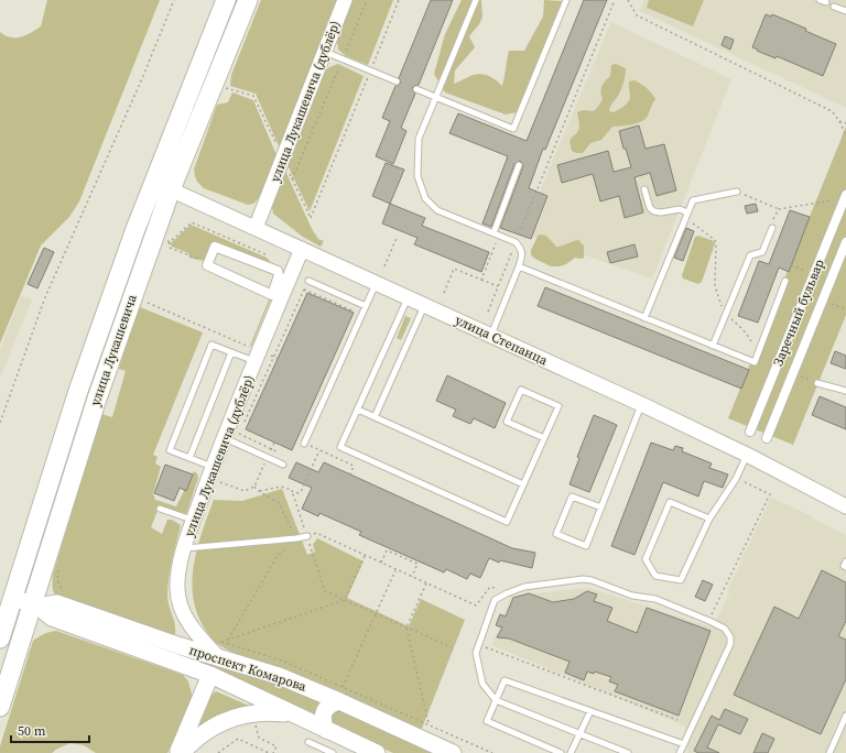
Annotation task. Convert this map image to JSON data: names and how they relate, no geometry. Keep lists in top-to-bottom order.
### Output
{
  "streets": {
    "main road": ["улица Лукашевича", "проспект Комарова"],
    "street": ["улица Лукашевича (дублёр)", "Заречный бульвар", "улица Степанца"]
  },
  "crossings": [
    ["улица Лукашевича (дублёр)", "улица Степанца"],
    ["улица Лукашевича (дублёр)", "проспект Комарова"],
    ["улица Степанца", "улица Лукашевича"],
    ["улица Лукашевича", "проспект Комарова"]
  ],
  "scale_bar": "50 m"
}
